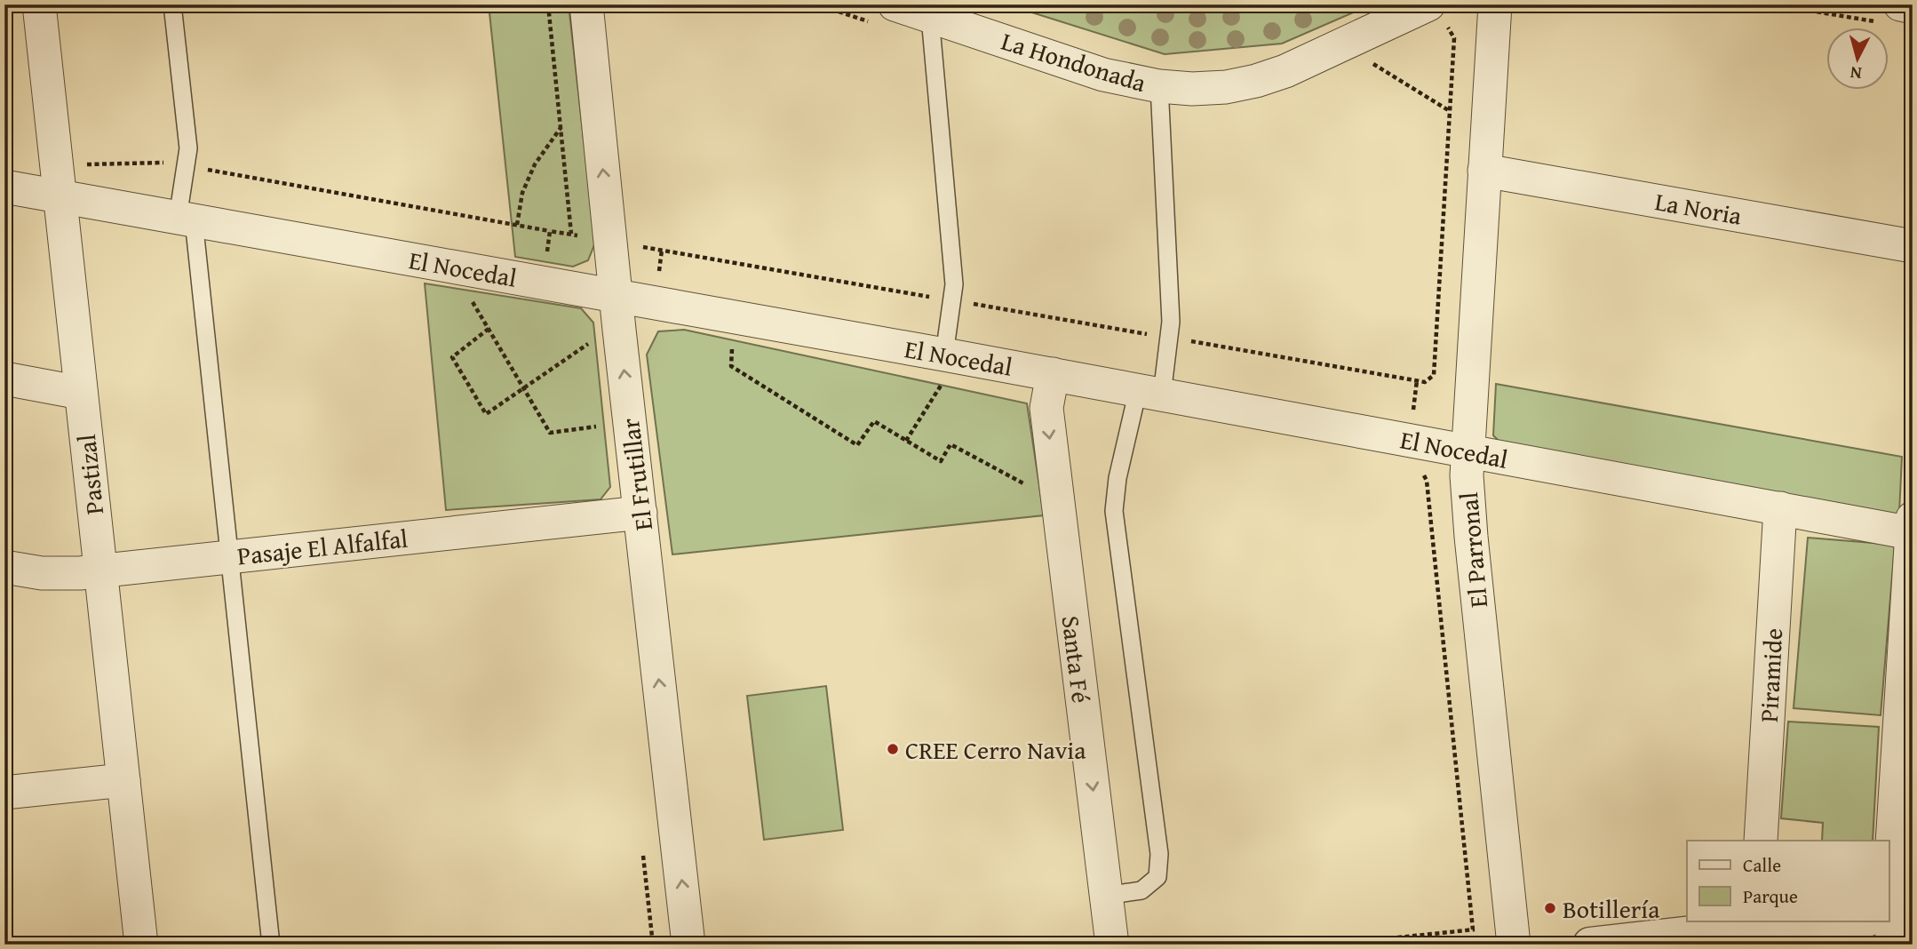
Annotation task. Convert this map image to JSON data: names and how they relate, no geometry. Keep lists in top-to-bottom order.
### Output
{
  "streets": {
    "street": [
      "La Hondonada",
      "La Noria",
      "El Nocedal",
      "Pastizal",
      "El Frutillar",
      "Pasaje El Alfalfal",
      "El Parronal",
      "Santa Fé",
      "Piramide"
    ]
  },
  "crossings": [
    ["La Noria", "El Parronal"],
    ["El Nocedal", "Pastizal"],
    ["El Nocedal", "El Frutillar"],
    ["El Nocedal", "El Parronal"],
    ["El Nocedal", "Santa Fé"],
    ["El Nocedal", "Piramide"],
    ["Pastizal", "Pasaje El Alfalfal"],
    ["El Frutillar", "Pasaje El Alfalfal"]
  ],
  "one_way": ["El Frutillar", "Santa Fé"],
  "places": ["CREE Cerro Navia", "Botillería"],
  "legend": ["Calle", "Parque"],
  "north": "bottom"
}
